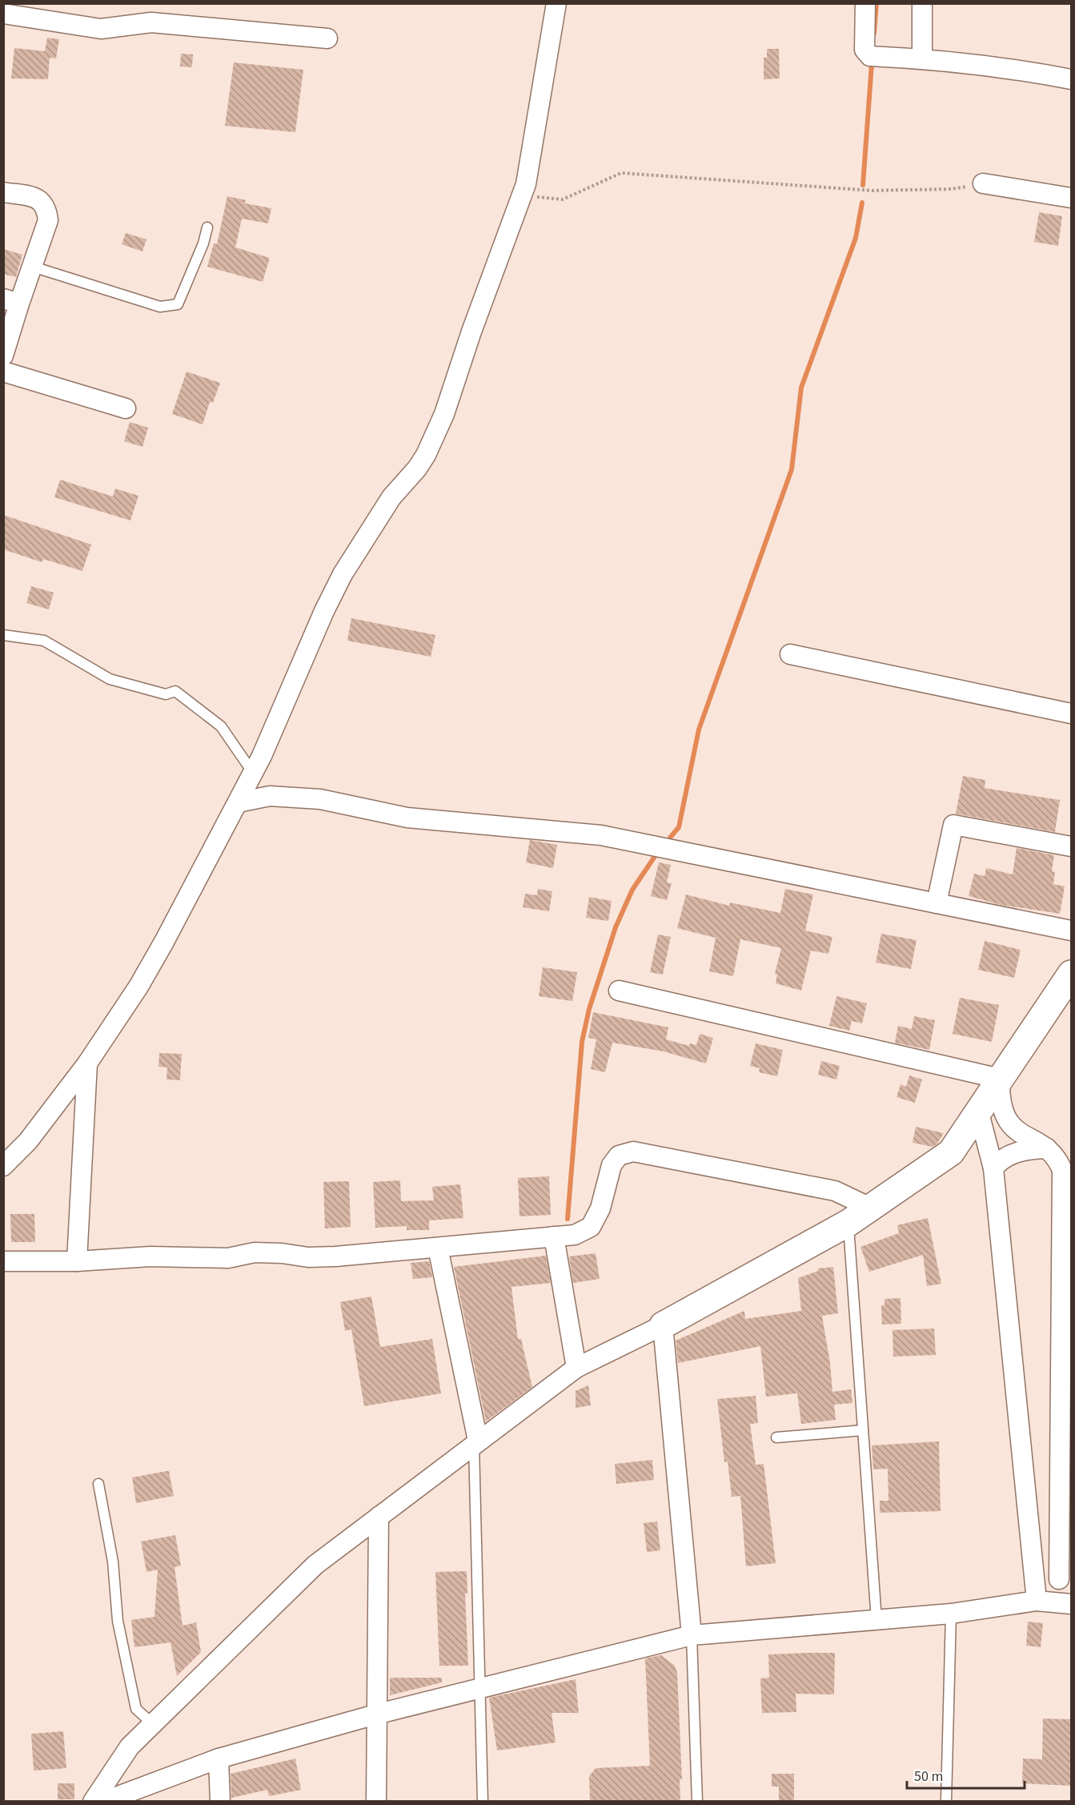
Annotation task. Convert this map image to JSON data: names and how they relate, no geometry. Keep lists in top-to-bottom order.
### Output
{
  "scale_bar": "50 m"
}
